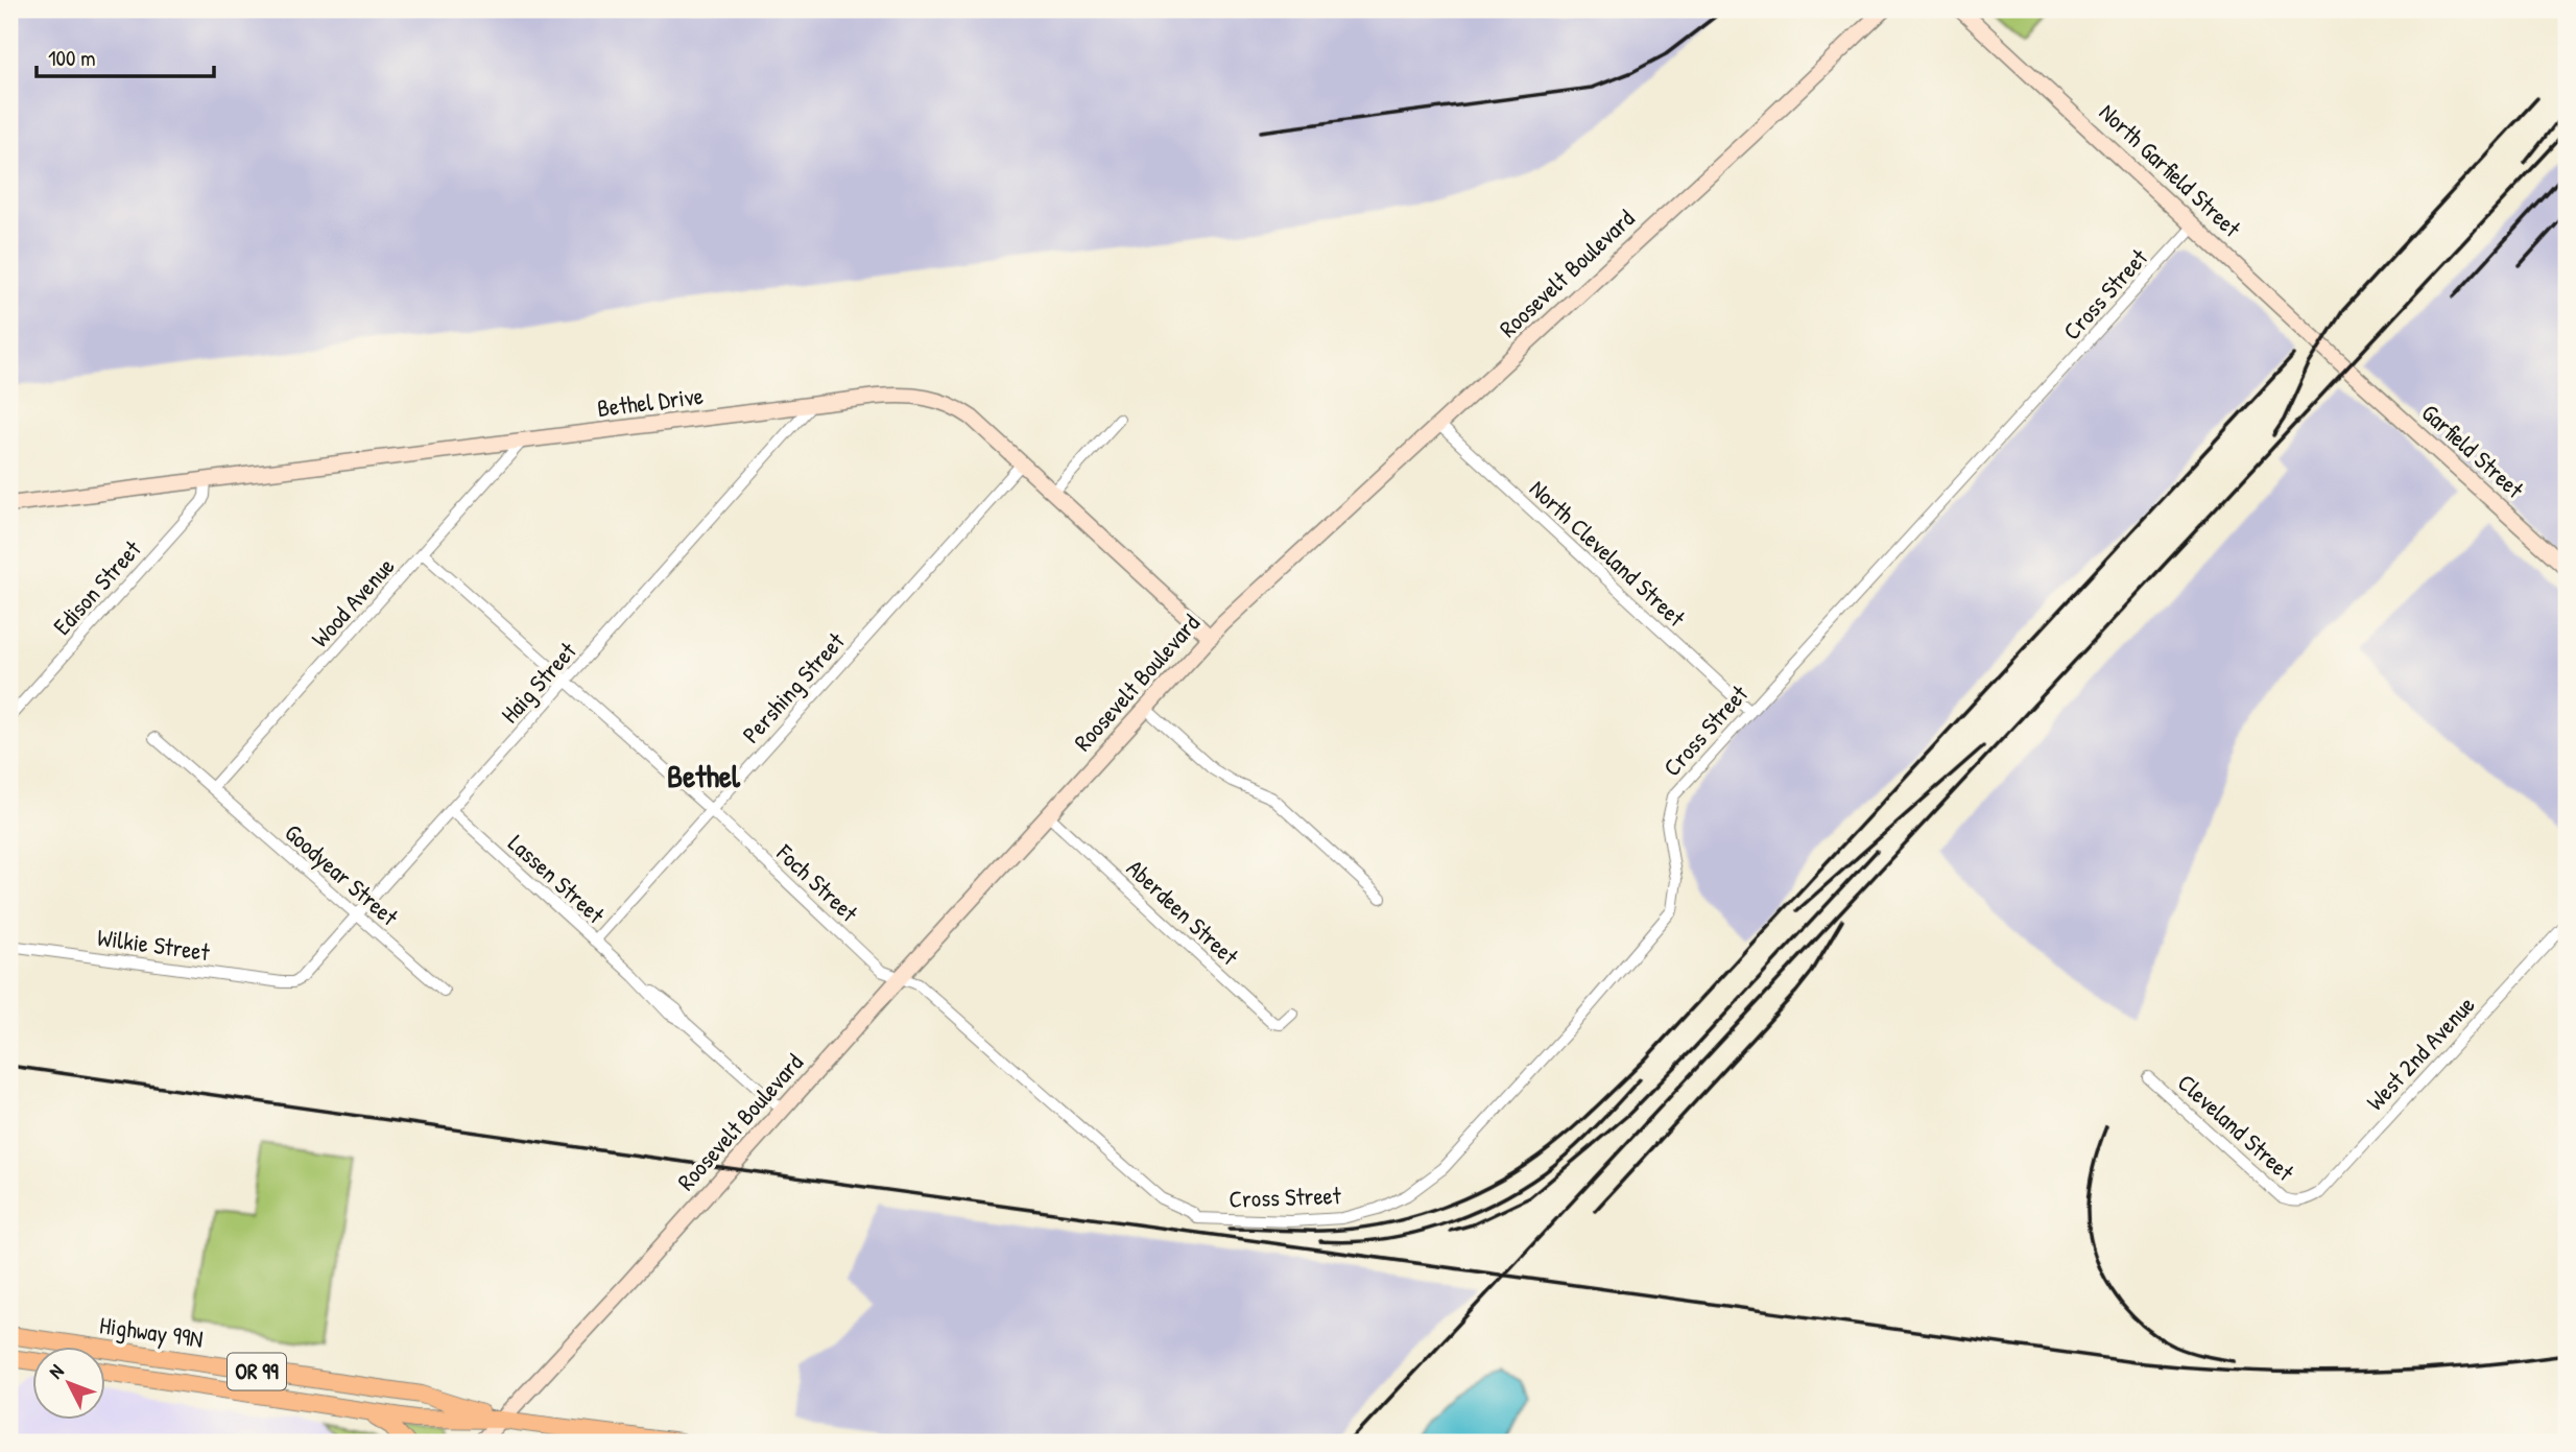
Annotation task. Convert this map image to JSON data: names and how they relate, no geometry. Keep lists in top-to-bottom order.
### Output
{
  "streets": {
    "main road": ["Highway 99N", "OR 99"],
    "street": [
      "North Garfield Street",
      "Roosevelt Boulevard",
      "Cross Street",
      "Bethel Drive",
      "Garfield Street",
      "North Cleveland Street",
      "Edison Street",
      "Wood Avenue",
      "Haig Street",
      "Pershing Street",
      "Goodyear Street",
      "Lassen Street",
      "Foch Street",
      "Aberdeen Street",
      "Wilkie Street",
      "West 2nd Avenue",
      "Cleveland Street"
    ]
  },
  "crossings": [
    ["North Garfield Street", "Cross Street"],
    ["North Garfield Street", "Garfield Street"],
    ["Roosevelt Boulevard", "Bethel Drive"],
    ["Roosevelt Boulevard", "North Cleveland Street"],
    ["Roosevelt Boulevard", "Lassen Street"],
    ["Roosevelt Boulevard", "Foch Street"],
    ["Roosevelt Boulevard", "Aberdeen Street"],
    ["Roosevelt Boulevard", "Highway 99N"],
    ["Cross Street", "North Cleveland Street"],
    ["Cross Street", "Foch Street"],
    ["Bethel Drive", "Edison Street"],
    ["Bethel Drive", "Wood Avenue"],
    ["Bethel Drive", "Haig Street"],
    ["Bethel Drive", "Pershing Street"],
    ["Wood Avenue", "Goodyear Street"],
    ["Wood Avenue", "Foch Street"],
    ["Haig Street", "Goodyear Street"],
    ["Haig Street", "Lassen Street"],
    ["Haig Street", "Foch Street"],
    ["Haig Street", "Wilkie Street"],
    ["Pershing Street", "Lassen Street"],
    ["Pershing Street", "Foch Street"],
    ["West 2nd Avenue", "Cleveland Street"]
  ],
  "districts": ["Bethel"],
  "scale_bar": "100 m",
  "north": "top left"
}
